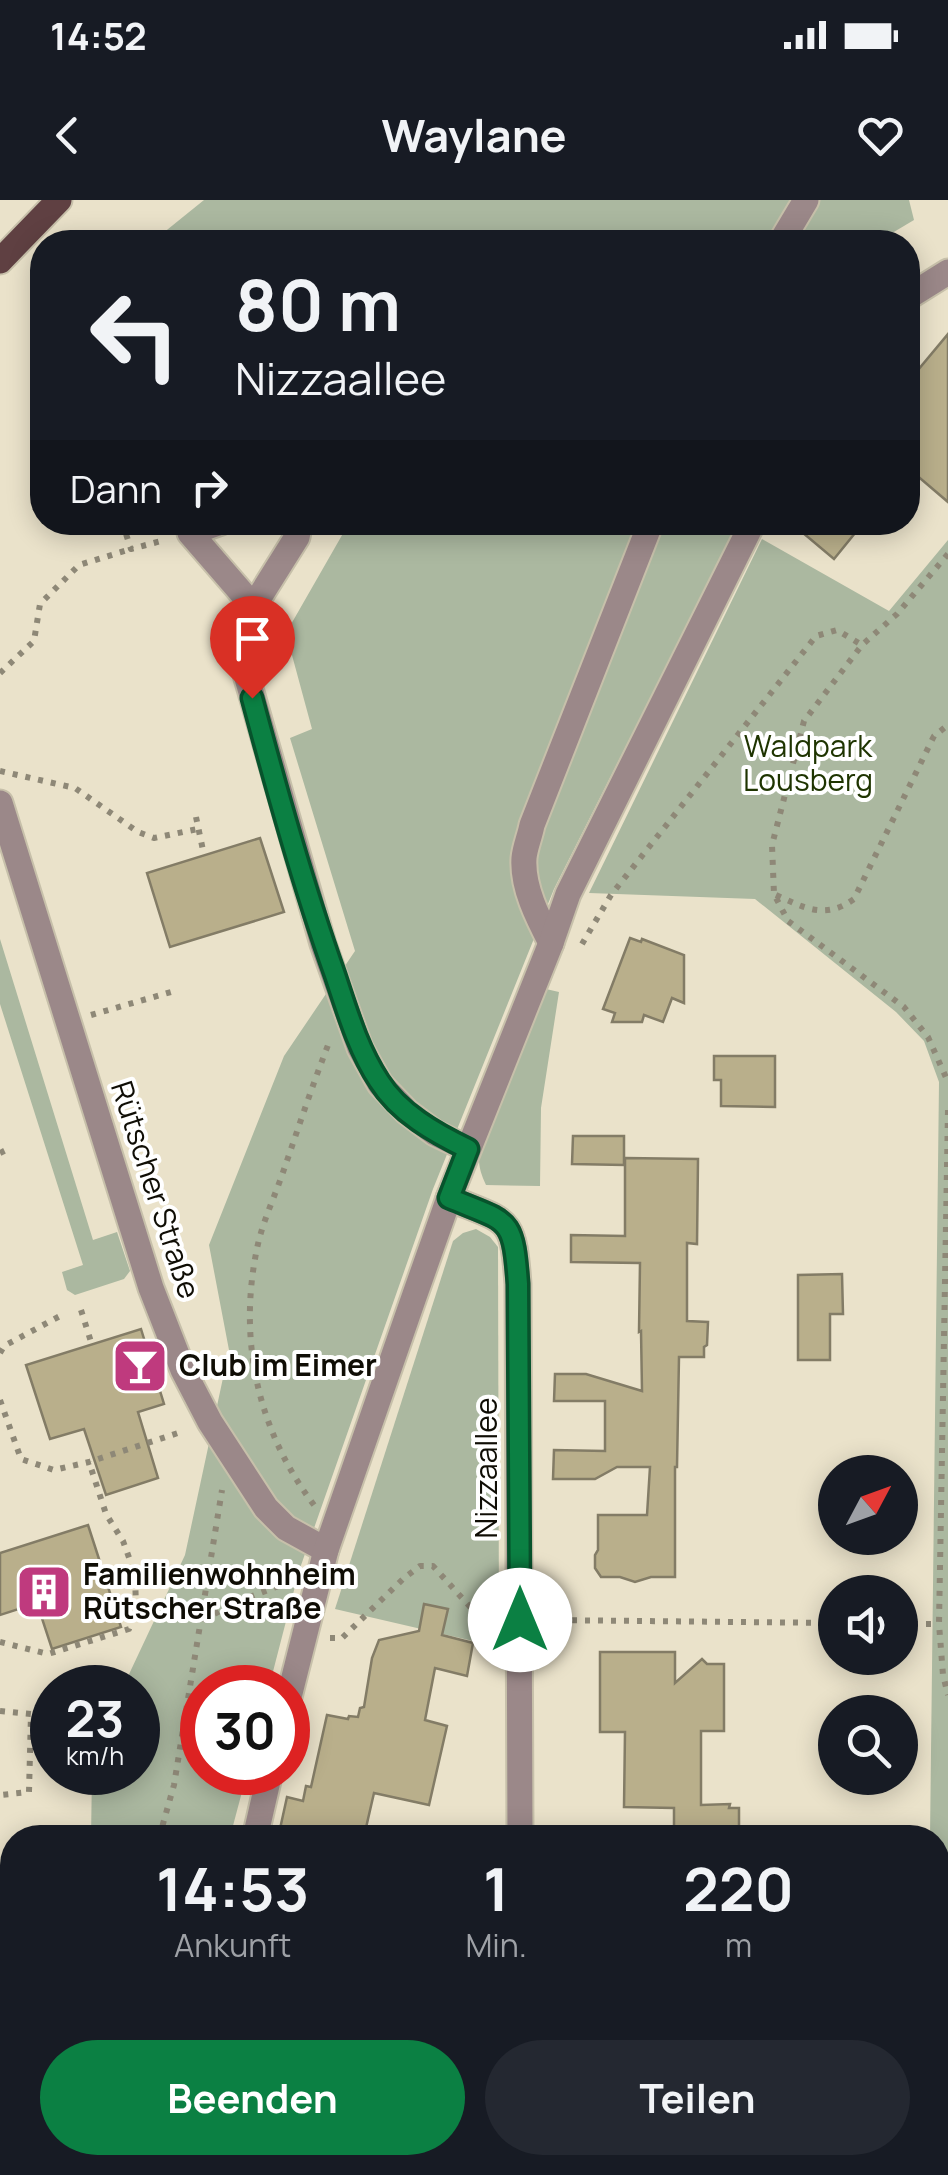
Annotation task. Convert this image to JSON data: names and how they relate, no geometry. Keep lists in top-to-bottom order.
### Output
{
  "streets": {
    "street": ["Rütscher Straße", "Nizzaallee"]
  },
  "parks": ["Waldpark Lousberg"],
  "places": {
    "bar": ["Club im Eimer"],
    "building": ["Familienwohnheim Rütscher Straße"]
  },
  "north": "top right",
  "page": {
    "status": "14:52",
    "header": "Waylane",
    "turn": ["80 m", "Nizzaallee"],
    "then": "Dann",
    "speed": "23 km/h",
    "limit": "30",
    "eta": [
      "14:53",
      "Ankunft",
      "1",
      "Min.",
      "220",
      "m"
    ],
    "buttons": ["Beenden", "Teilen"]
  }
}
